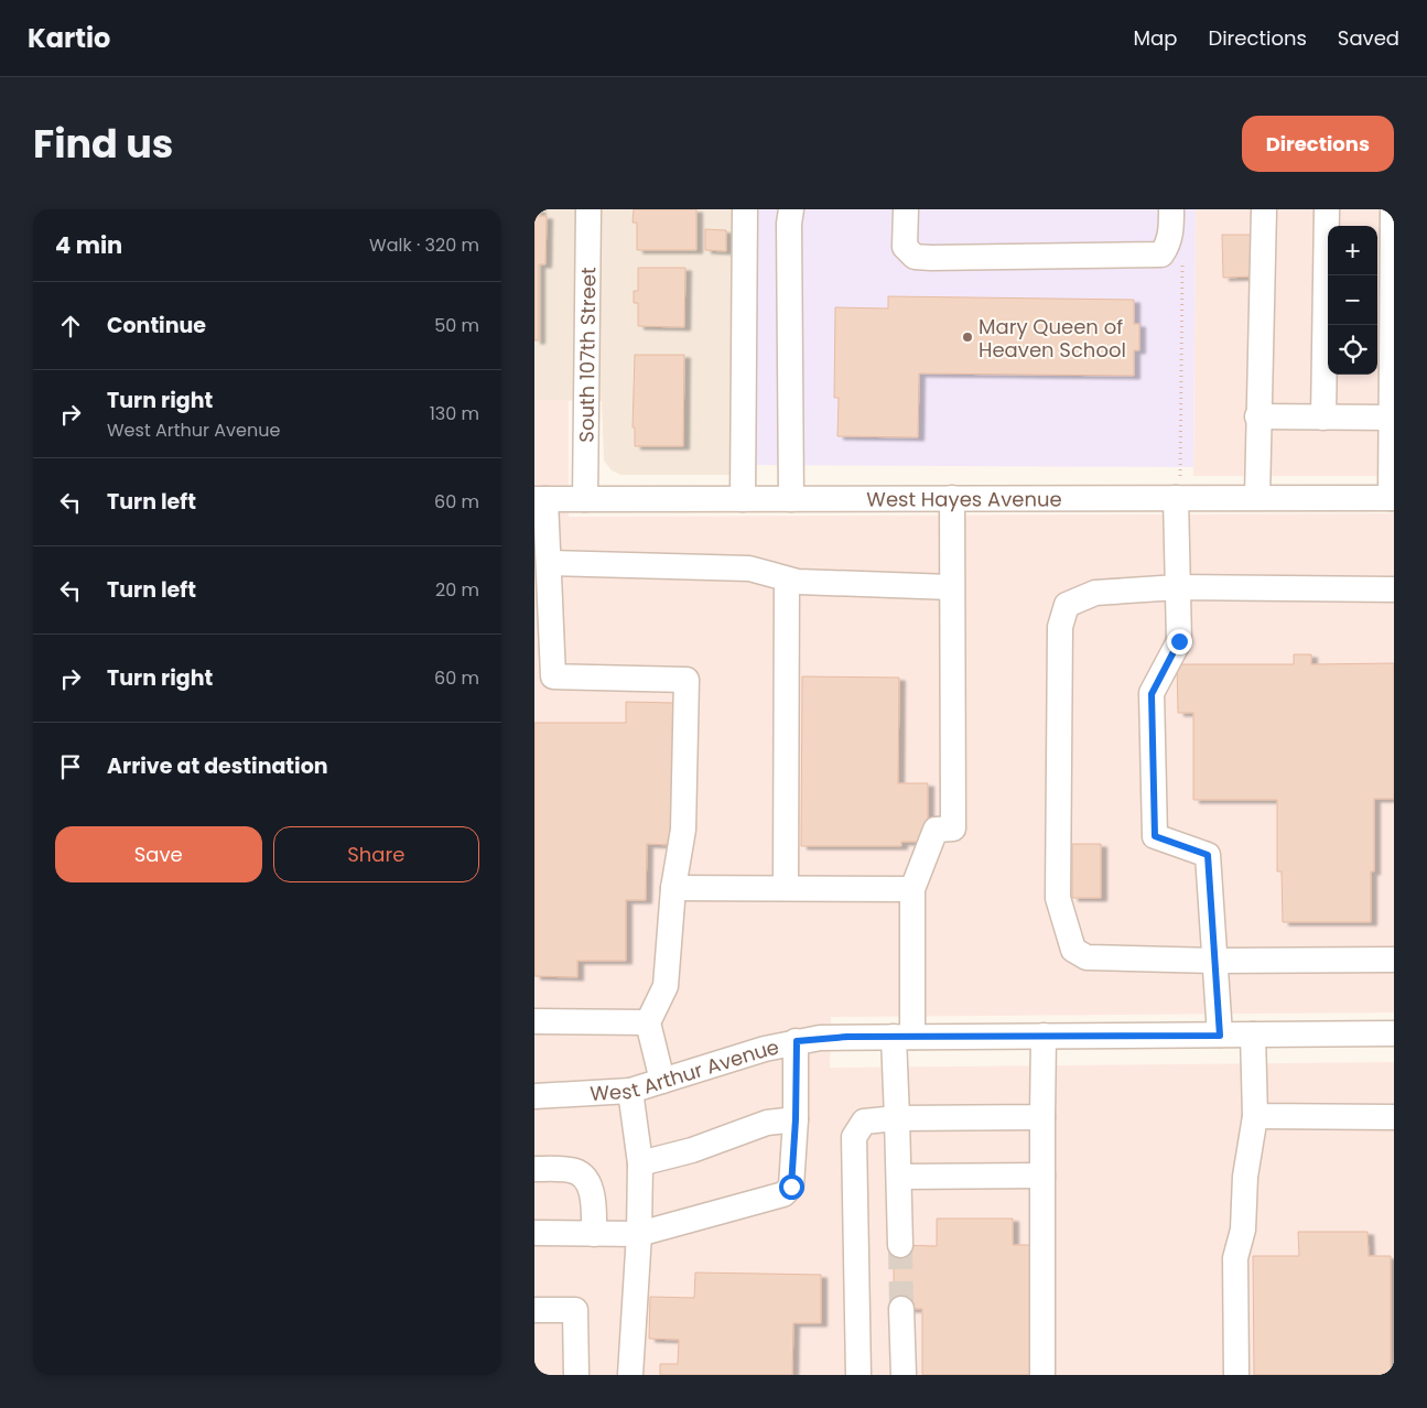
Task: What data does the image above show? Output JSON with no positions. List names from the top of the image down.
{
  "streets": {
    "street": ["South 107th Street", "West Hayes Avenue", "West Arthur Avenue"]
  },
  "crossings": [
    ["South 107th Street", "West Hayes Avenue"]
  ],
  "places": ["Mary Queen of Heaven School"],
  "page": {
    "header": "Kartio",
    "nav": ["Map", "Directions", "Saved"],
    "title": "Find us",
    "buttons": [
      "Directions",
      ["Save", "Share"]
    ],
    "heading": ["4 min", "Walk · 320 m"],
    "map_buttons": ["+", "−"],
    "list": [
      ["Continue", "50 m"],
      ["Turn right", "West Arthur Avenue", "130 m"],
      ["Turn left", "60 m"],
      ["Turn left", "20 m"],
      ["Turn right", "60 m"],
      "Arrive at destination"
    ]
  }
}
